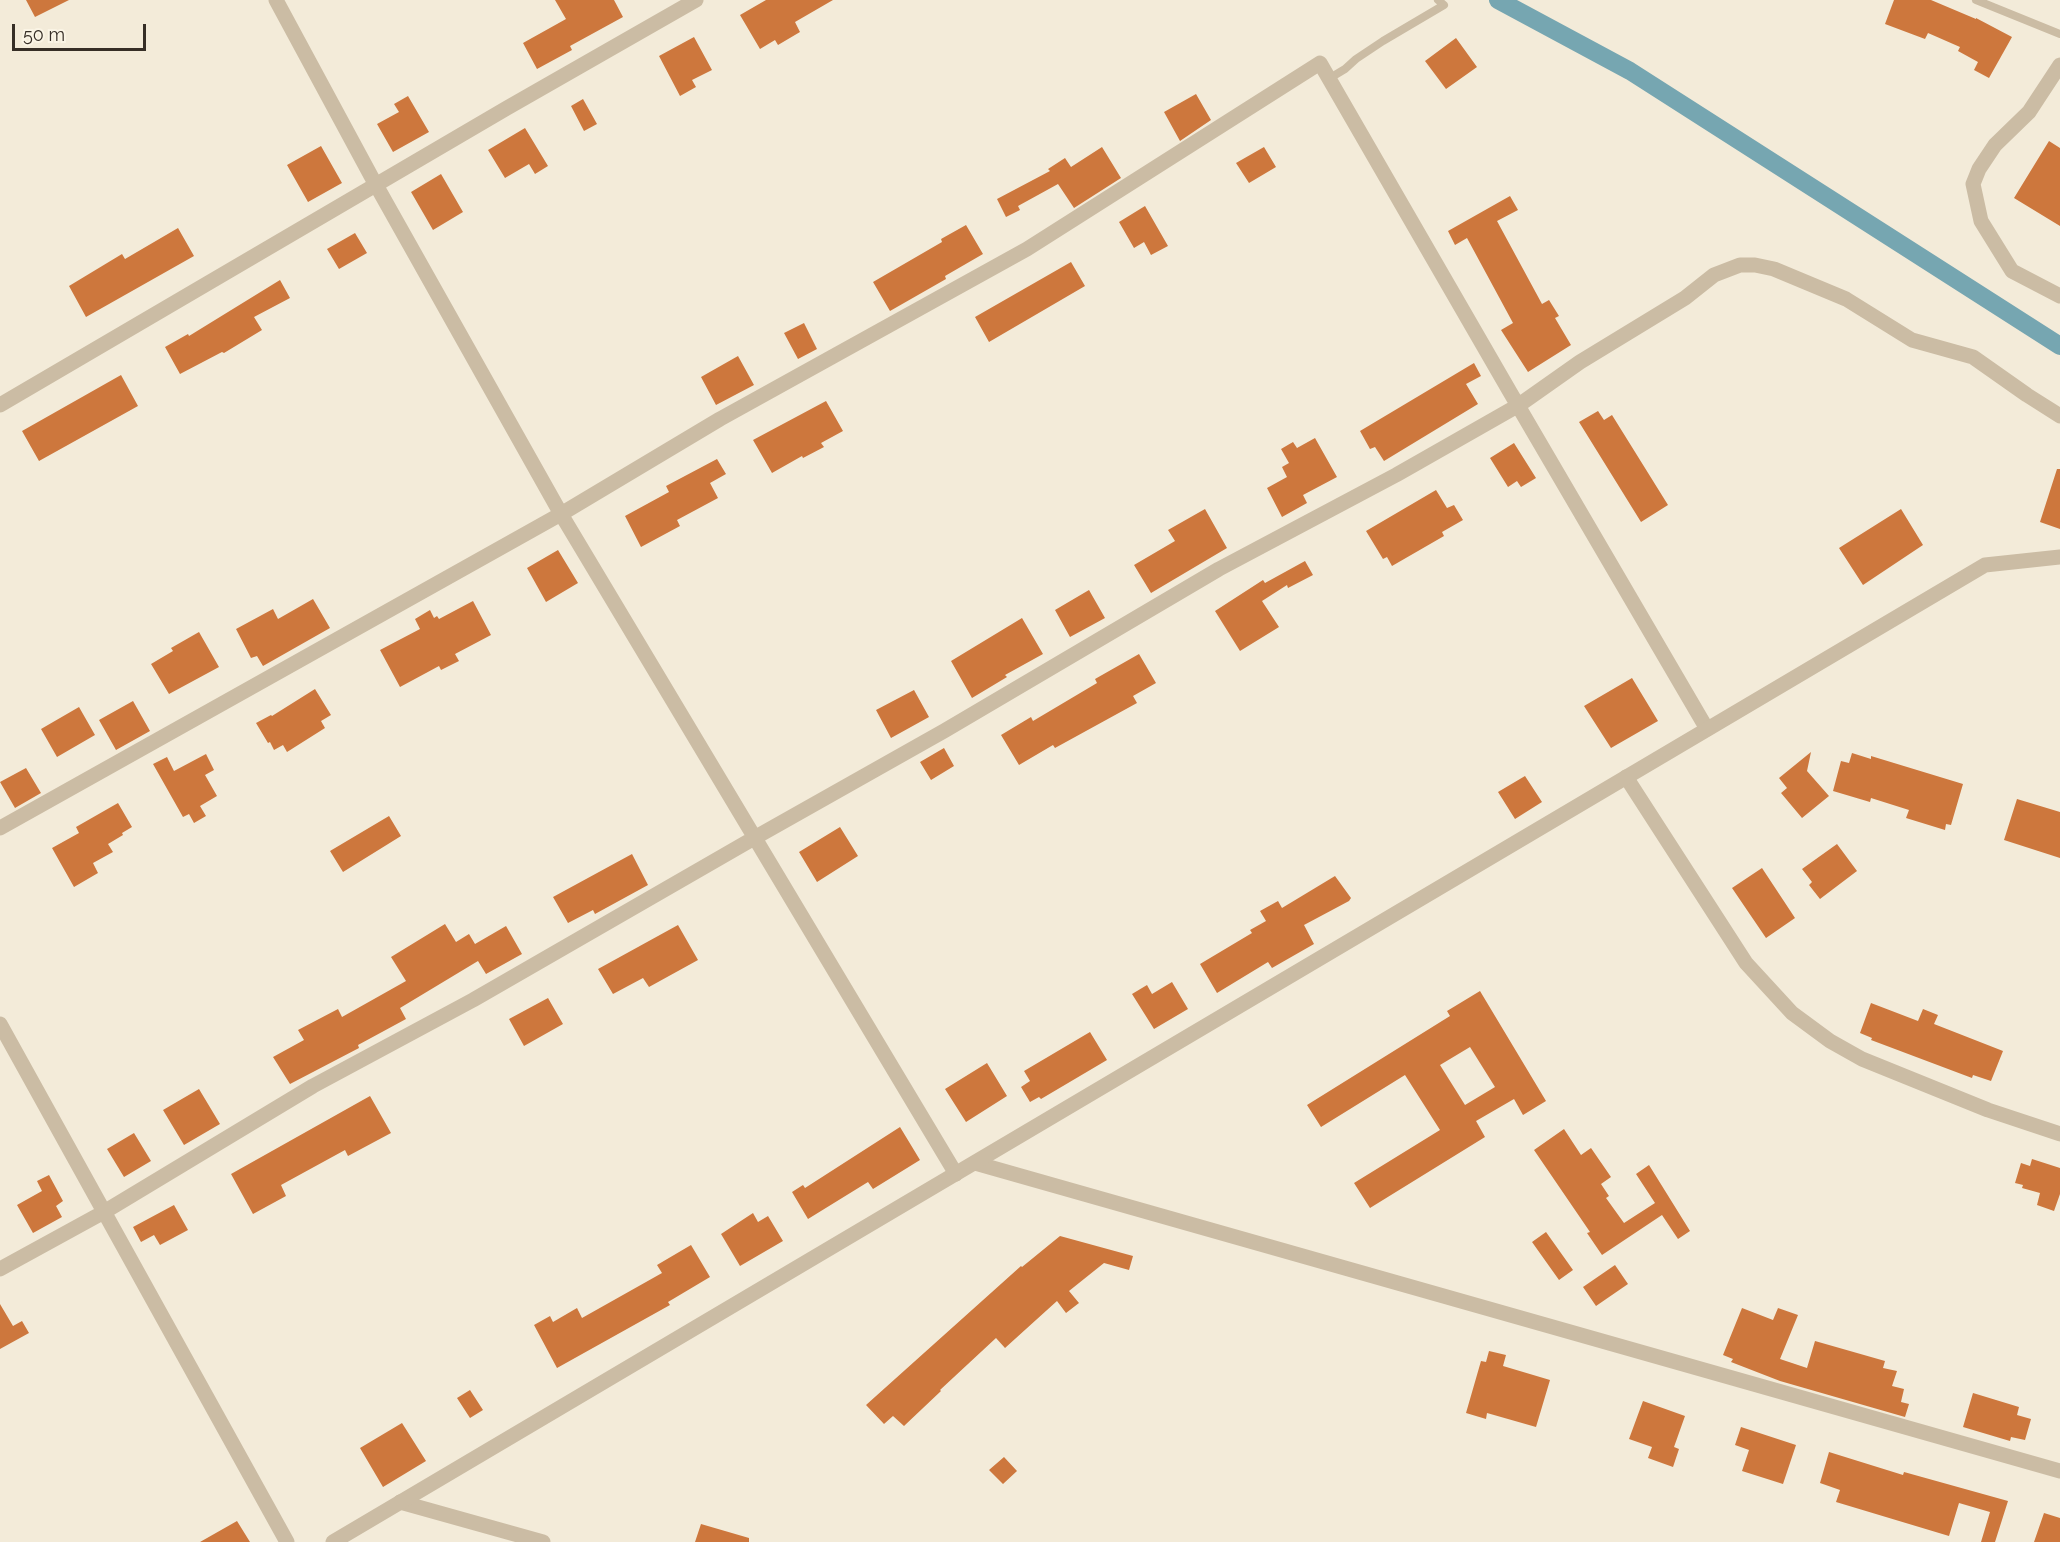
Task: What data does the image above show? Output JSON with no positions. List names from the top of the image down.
{
  "scale_bar": "50 m"
}
